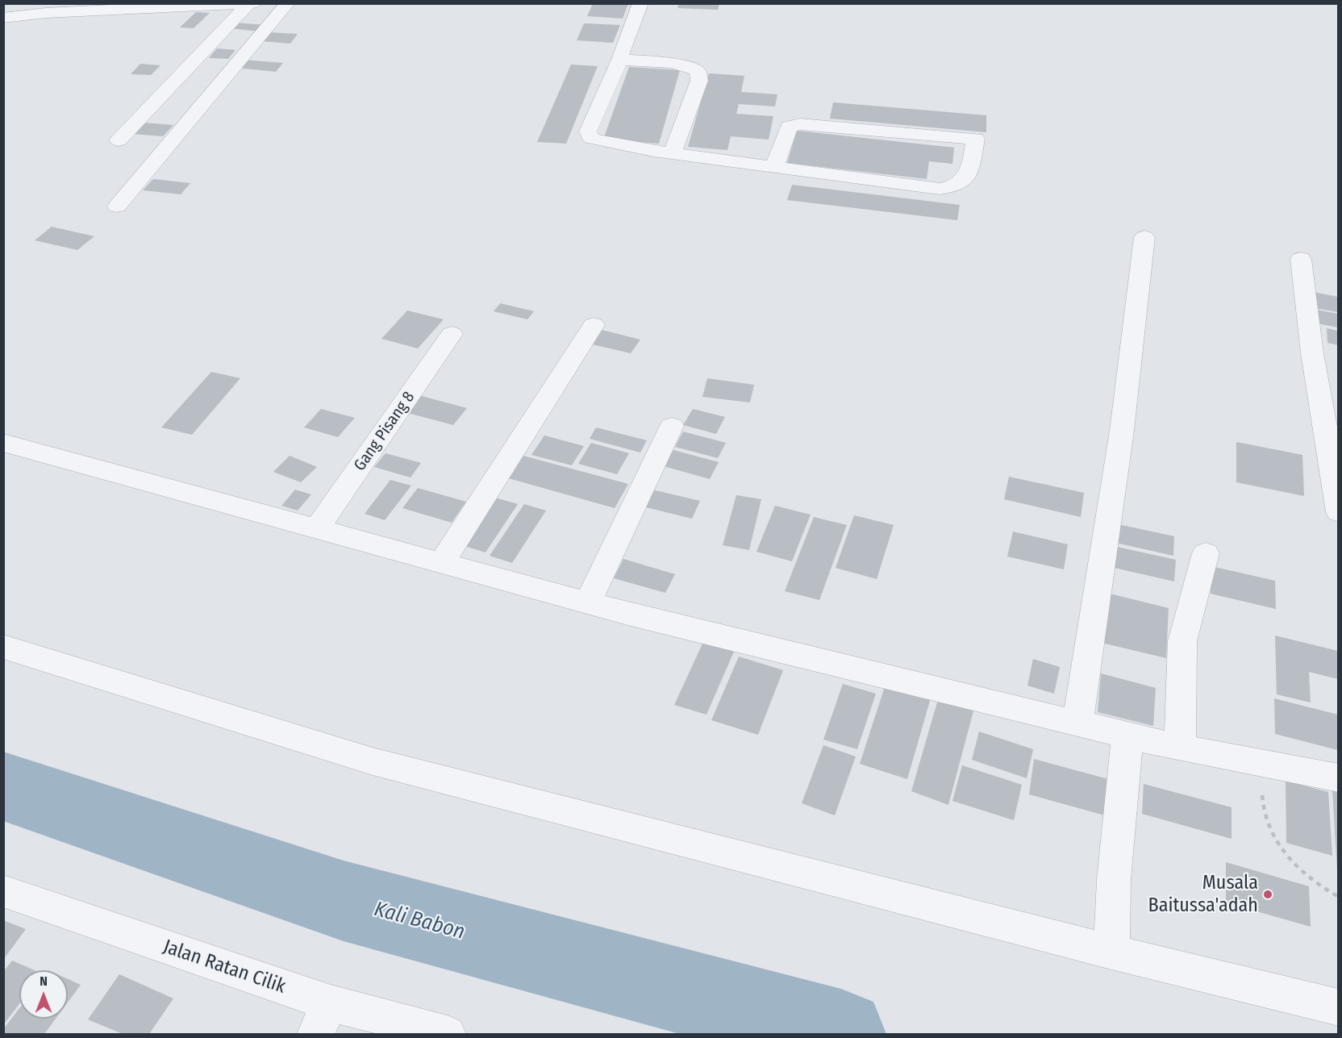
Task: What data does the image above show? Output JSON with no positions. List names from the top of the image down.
{
  "streets": {
    "street": ["Gang Pisang 8", "Jalan Ratan Cilik"]
  },
  "water": ["Kali Babon"],
  "places": ["Musala Baitussa'adah"],
  "north": "top"
}
